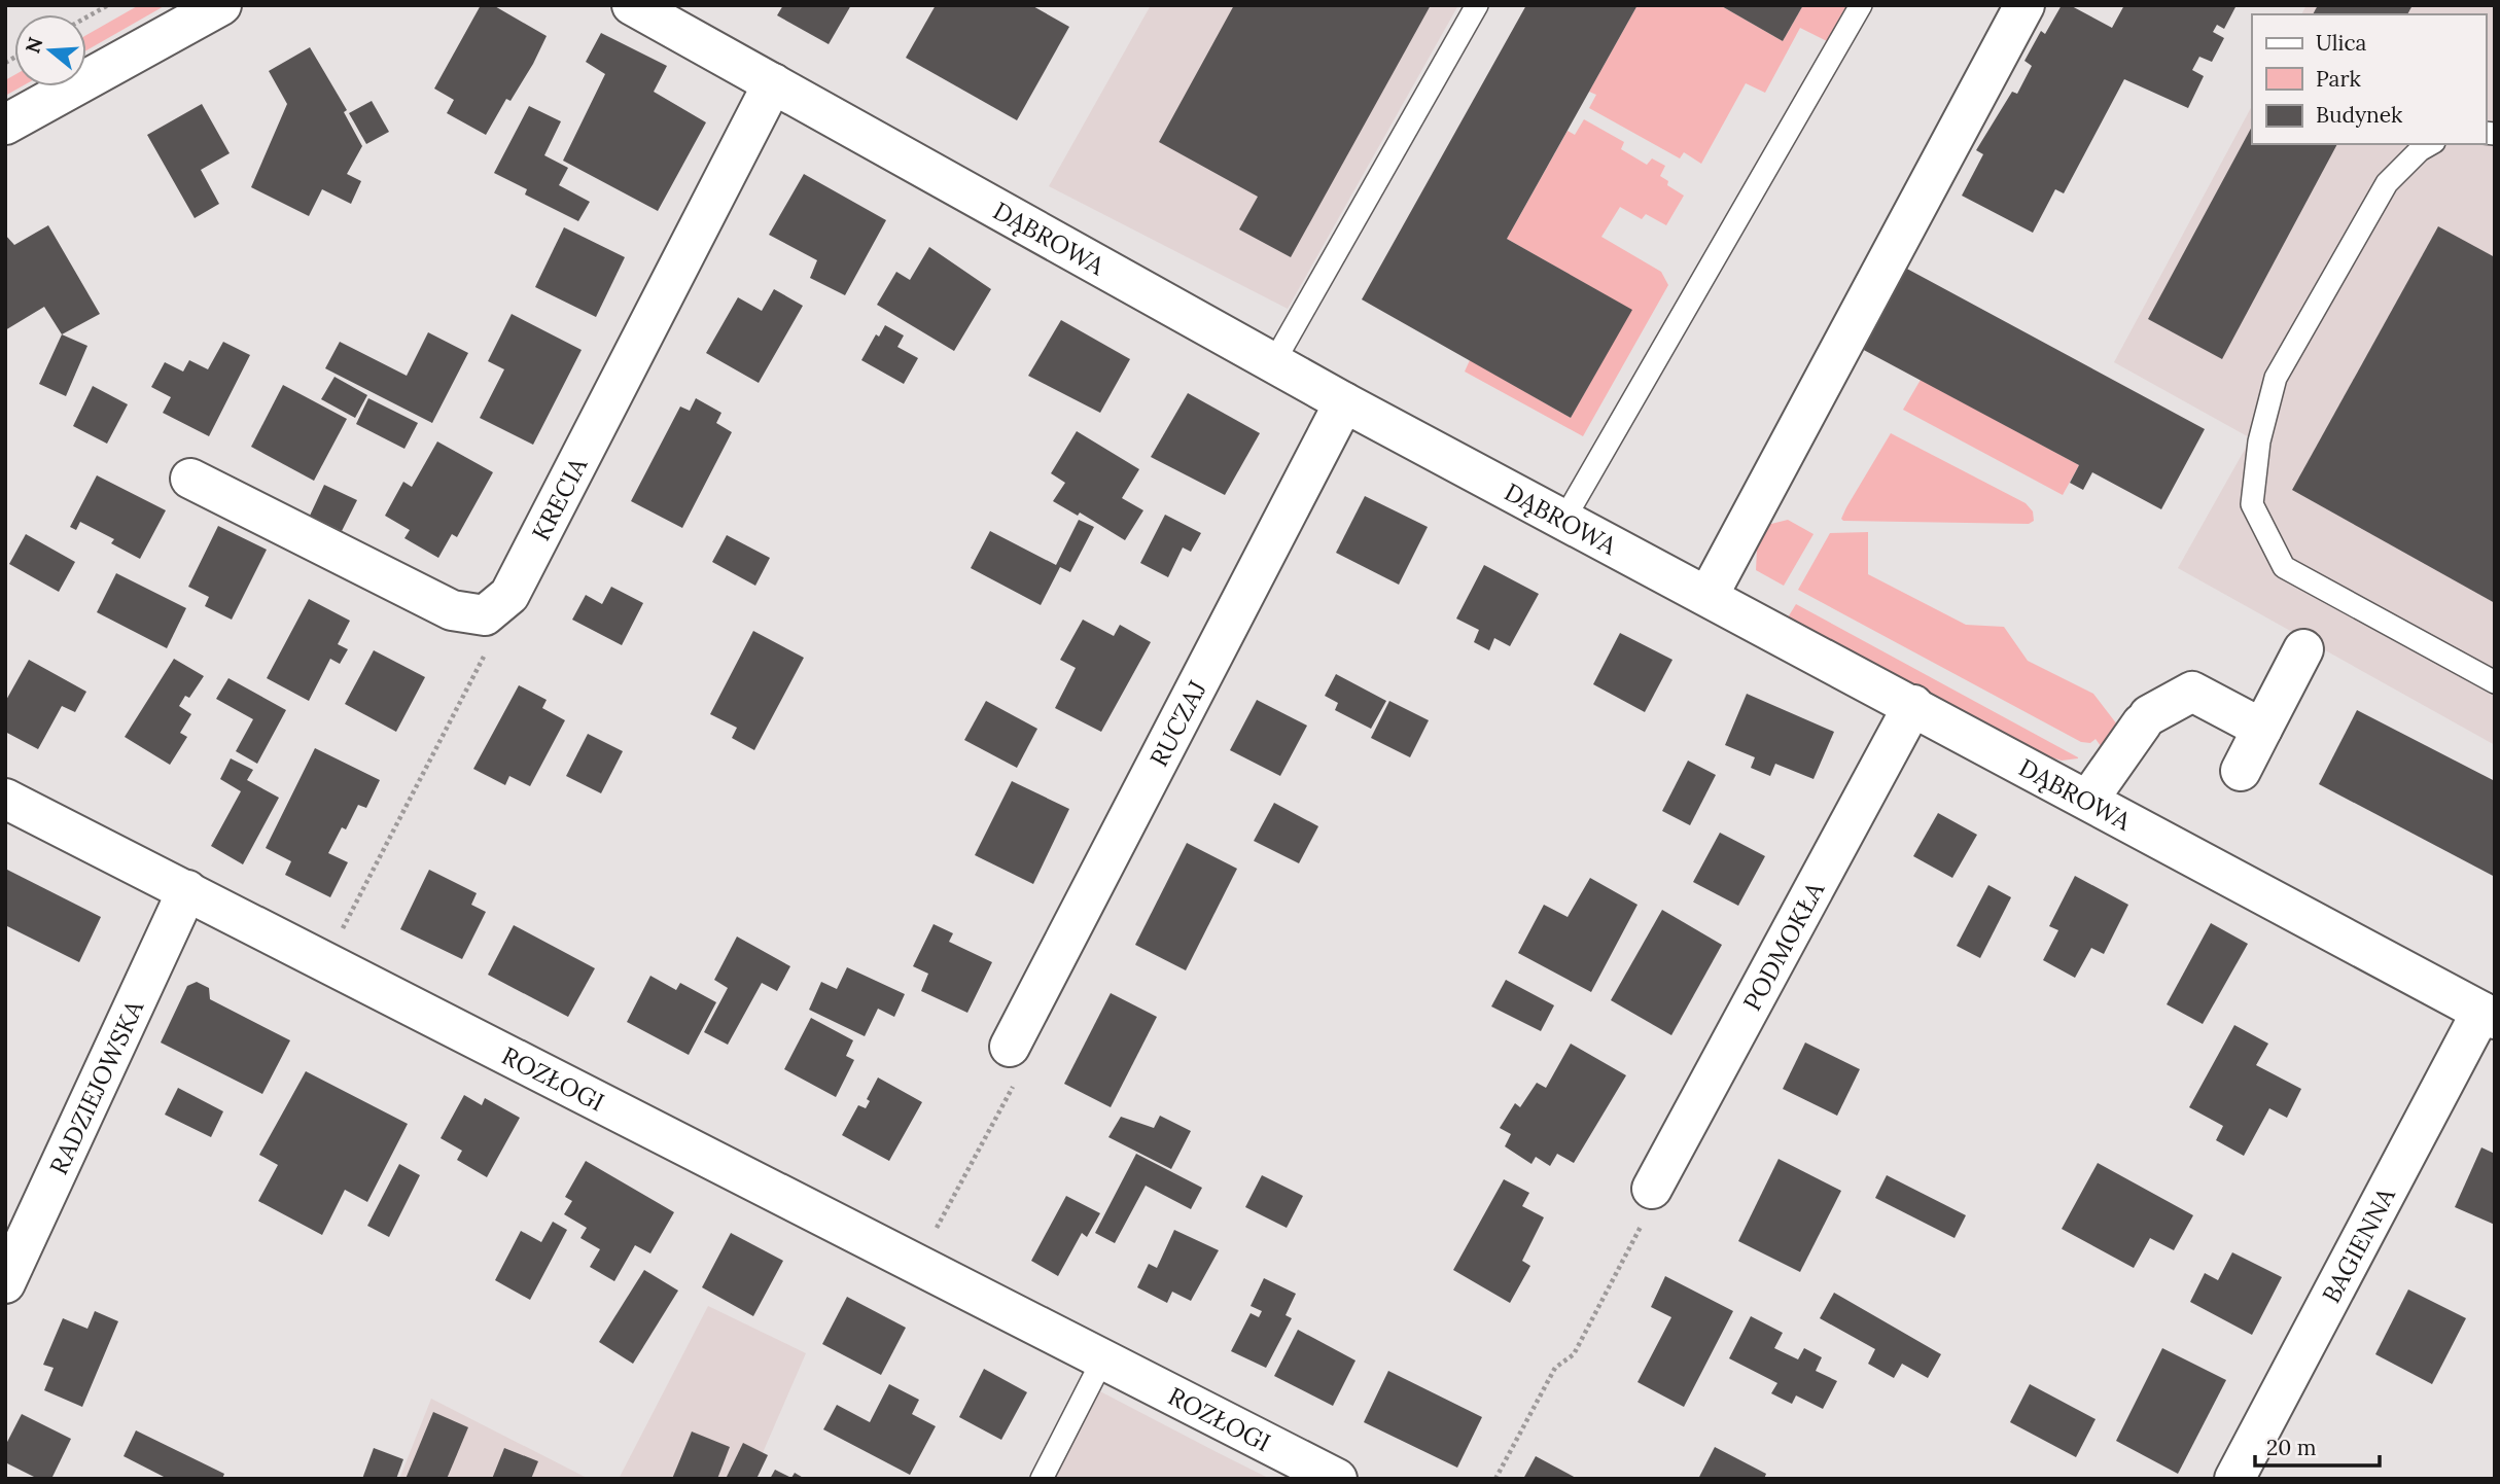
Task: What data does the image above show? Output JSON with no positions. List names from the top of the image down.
{
  "streets": {
    "street": [
      "DĄBROWA",
      "KRECIA",
      "RUCZAJ",
      "PODMOKŁA",
      "ROZŁOGI",
      "RADZIEJOWSKA",
      "BAGIENNA"
    ]
  },
  "crossings": [
    ["DĄBROWA", "KRECIA"],
    ["DĄBROWA", "RUCZAJ"],
    ["DĄBROWA", "PODMOKŁA"],
    ["DĄBROWA", "BAGIENNA"],
    ["ROZŁOGI", "RADZIEJOWSKA"]
  ],
  "legend": ["Ulica", "Park", "Budynek"],
  "scale_bar": "20 m",
  "north": "left"
}
